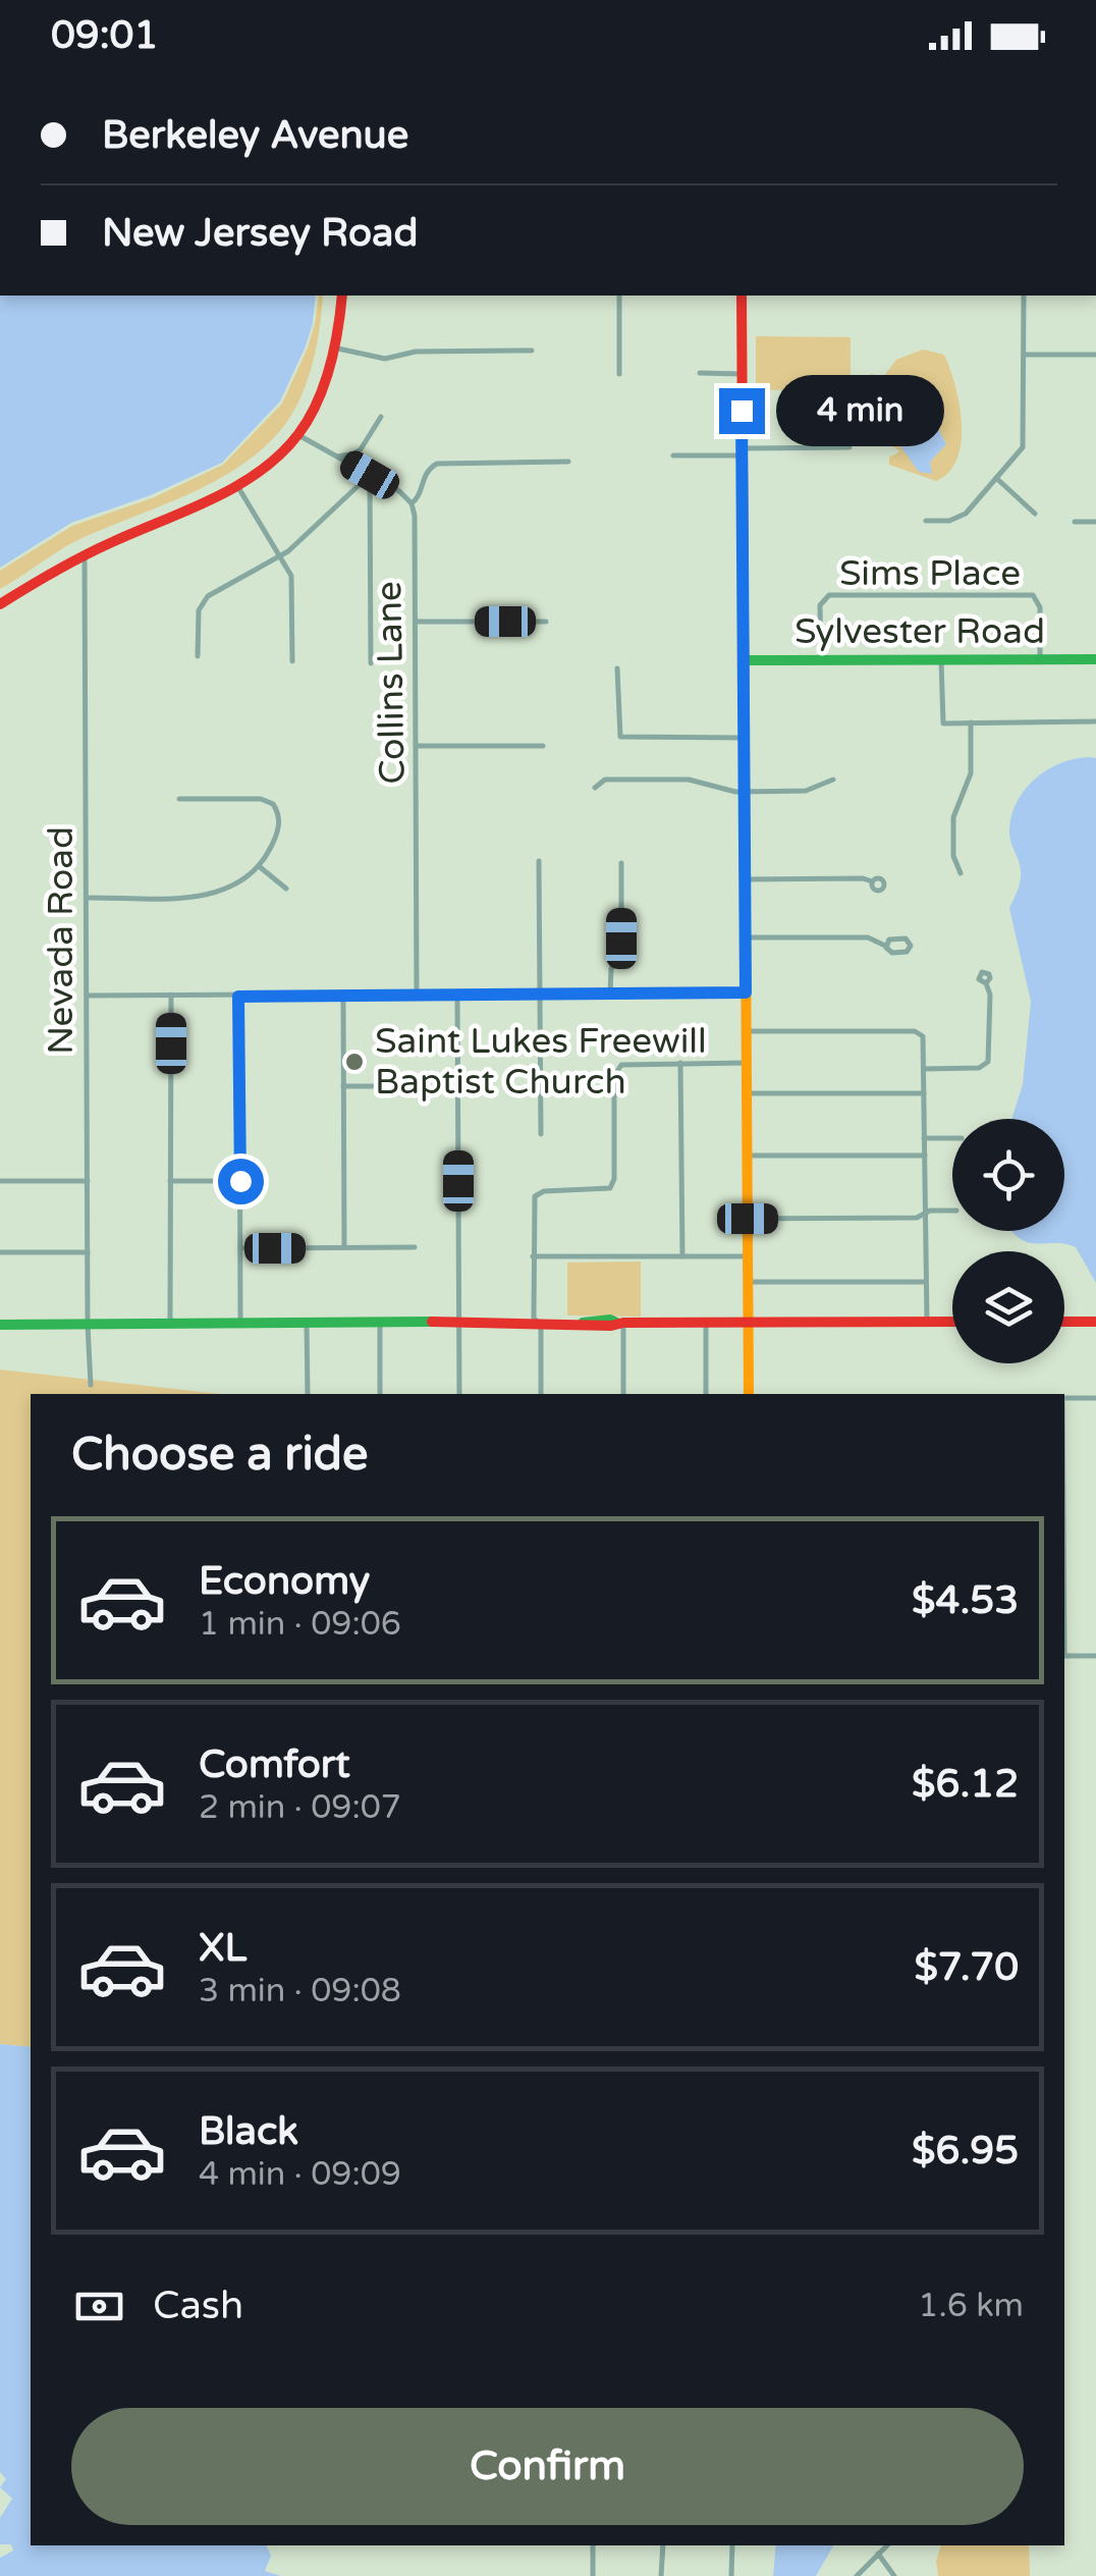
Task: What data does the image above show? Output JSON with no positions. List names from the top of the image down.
{
  "streets": {
    "street": [
      "Sims Place",
      "Sylvester Road",
      "Collins Lane",
      "Nevada Road"
    ]
  },
  "crossings": [
    ["Sims Place", "Sylvester Road"]
  ],
  "places": ["Saint Lukes Freewill Baptist Church"],
  "page": {
    "status": "09:01",
    "banner": ["Berkeley Avenue", "New Jersey Road"],
    "bubble": "4 min",
    "heading": "Choose a ride",
    "list": [
      {
        "name": "Economy",
        "note": "1 min · 09:06",
        "value": "$4.53"
      },
      {
        "name": "Comfort",
        "note": "2 min · 09:07",
        "value": "$6.12"
      },
      {
        "name": "XL",
        "note": "3 min · 09:08",
        "value": "$7.70"
      },
      {
        "name": "Black",
        "note": "4 min · 09:09",
        "value": "$6.95"
      }
    ],
    "pay": ["Cash", "1.6 km"],
    "buttons": "Confirm"
  }
}
